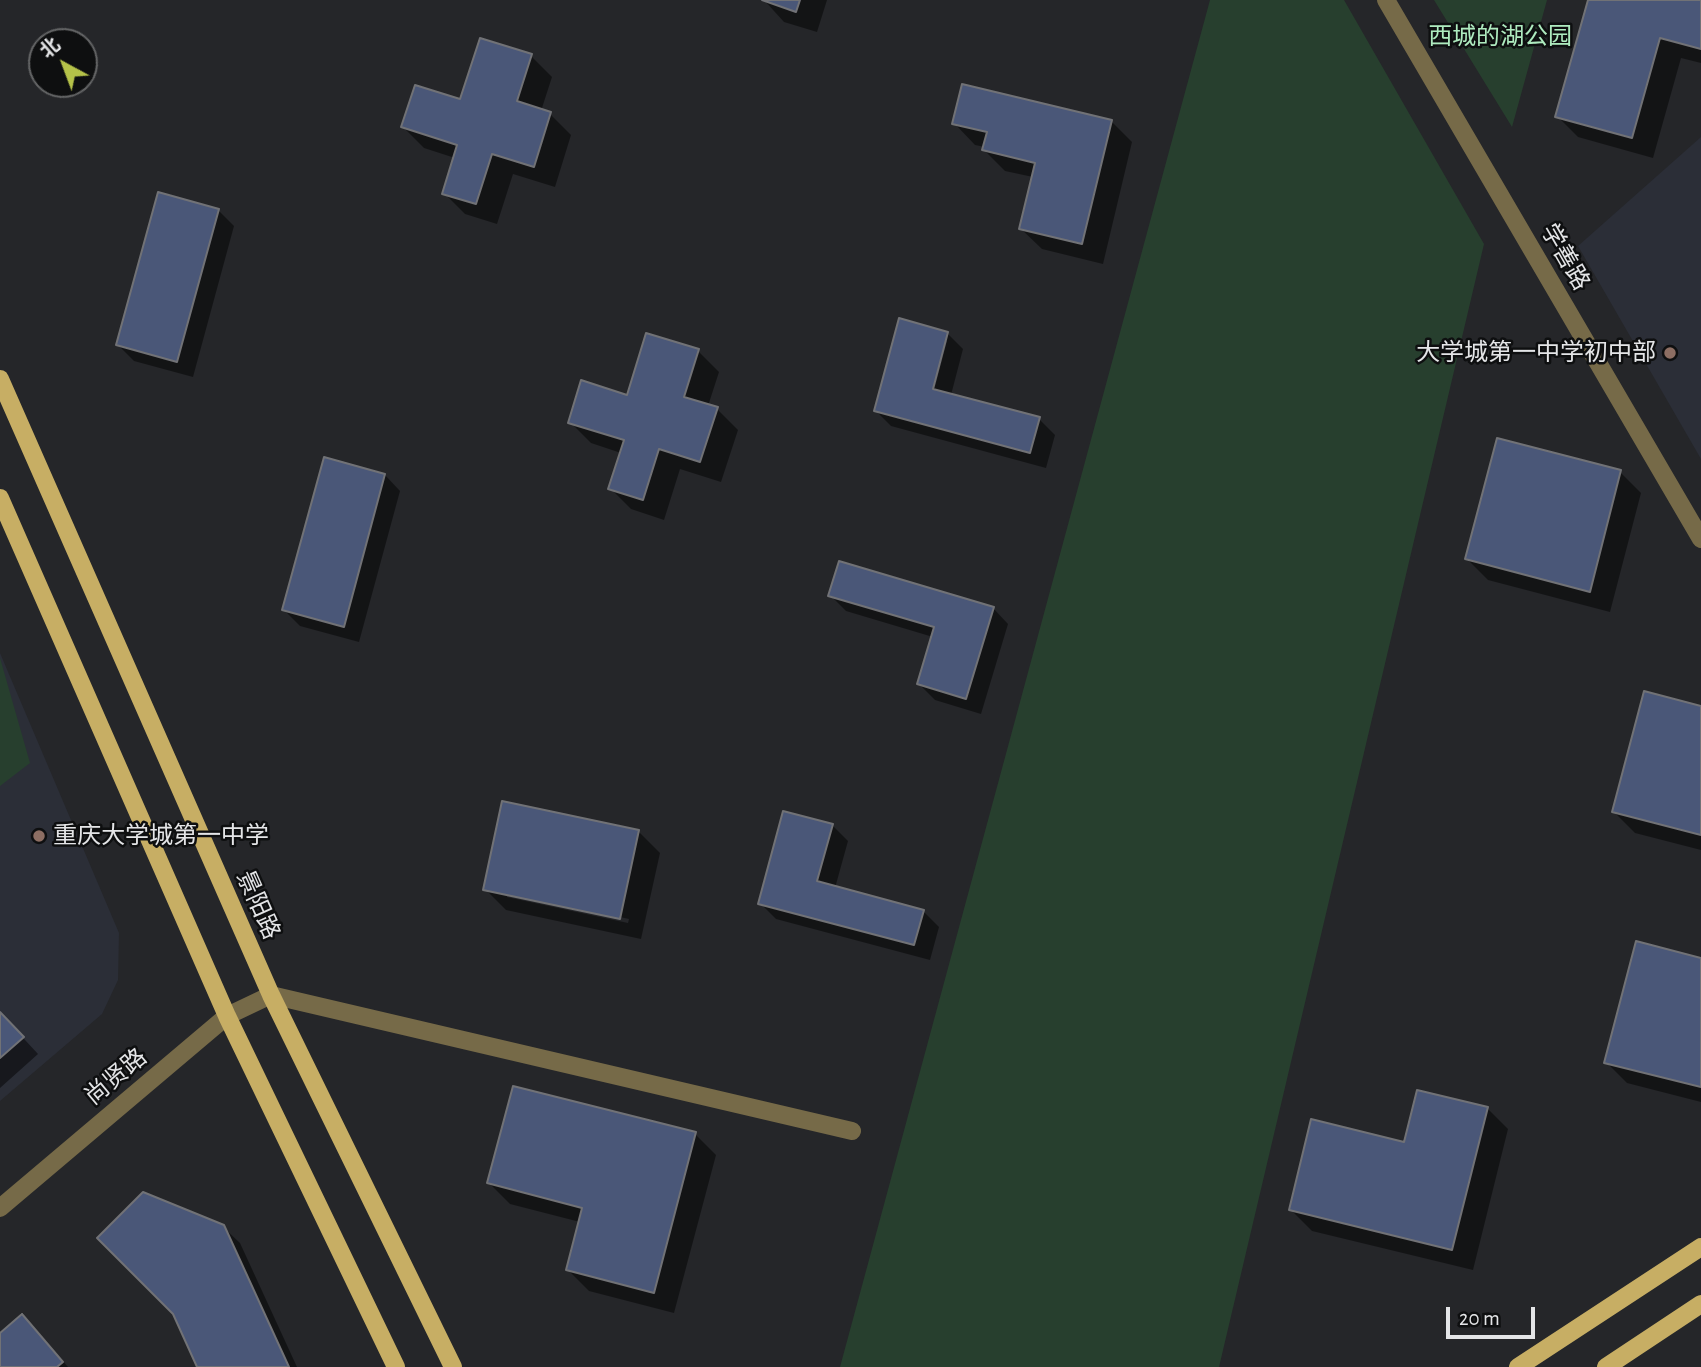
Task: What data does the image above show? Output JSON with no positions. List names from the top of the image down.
{
  "streets": {
    "main road": ["景阳路"],
    "street": ["学善路", "尚贤路"]
  },
  "crossings": [
    ["景阳路", "尚贤路"]
  ],
  "parks": ["西城的湖公园"],
  "places": ["大学城第一中学初中部", "重庆大学城第一中学"],
  "scale_bar": "20 m",
  "north": "top left"
}
